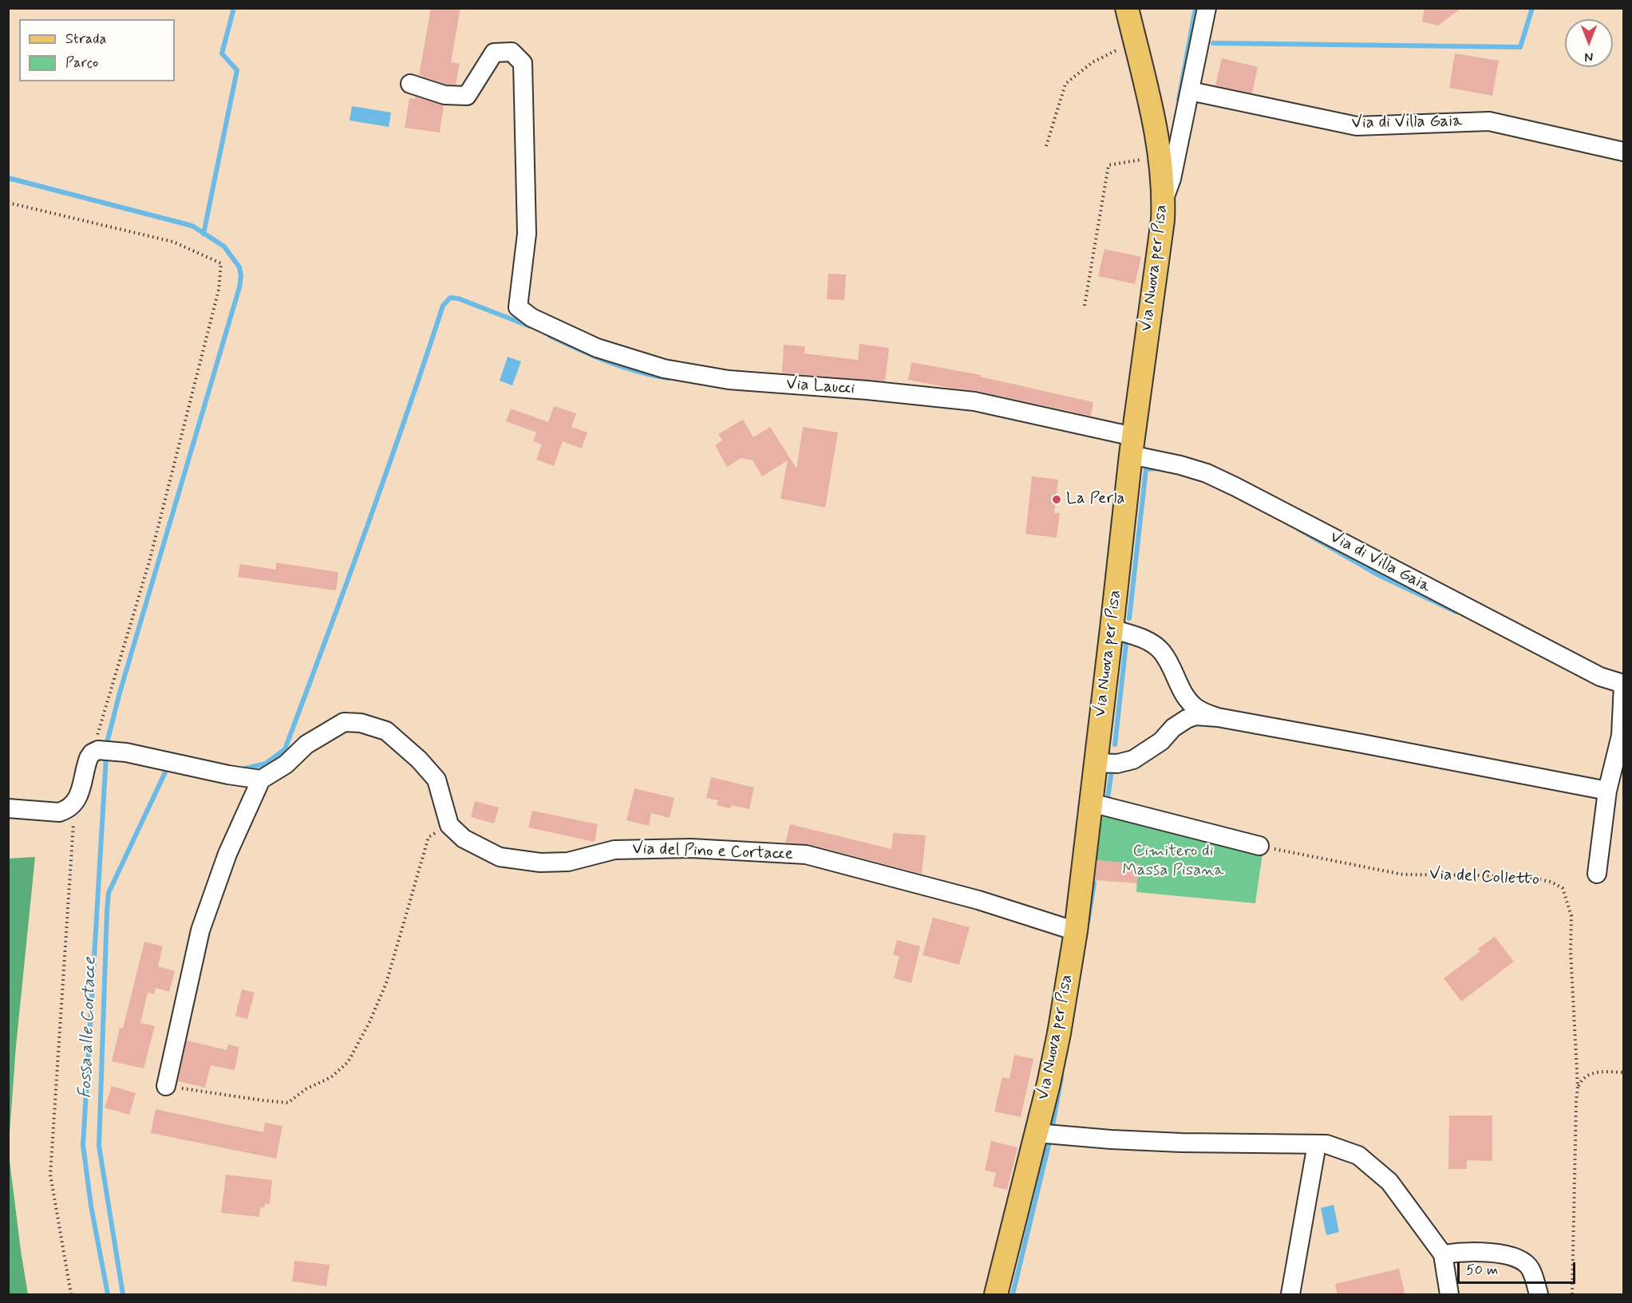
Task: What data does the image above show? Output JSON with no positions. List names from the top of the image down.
{
  "streets": {
    "main road": ["Via Nuova per Pisa"],
    "street": ["Via di Villa Gaia", "Via Laucci", "Via del Pino e Cortacce"],
    "path": ["Via del Colletto"]
  },
  "crossings": [
    ["Via di Villa Gaia", "Via Nuova per Pisa"],
    ["Via di Villa Gaia", "Via Laucci"],
    ["Via Nuova per Pisa", "Via Laucci"],
    ["Via Nuova per Pisa", "Via del Pino e Cortacce"]
  ],
  "water": ["Fossa alle Cortacce"],
  "parks": ["Cimitero di Massa Pisana"],
  "places": ["La Perla"],
  "legend": ["Strada", "Parco"],
  "scale_bar": "50 m",
  "north": "bottom"
}
